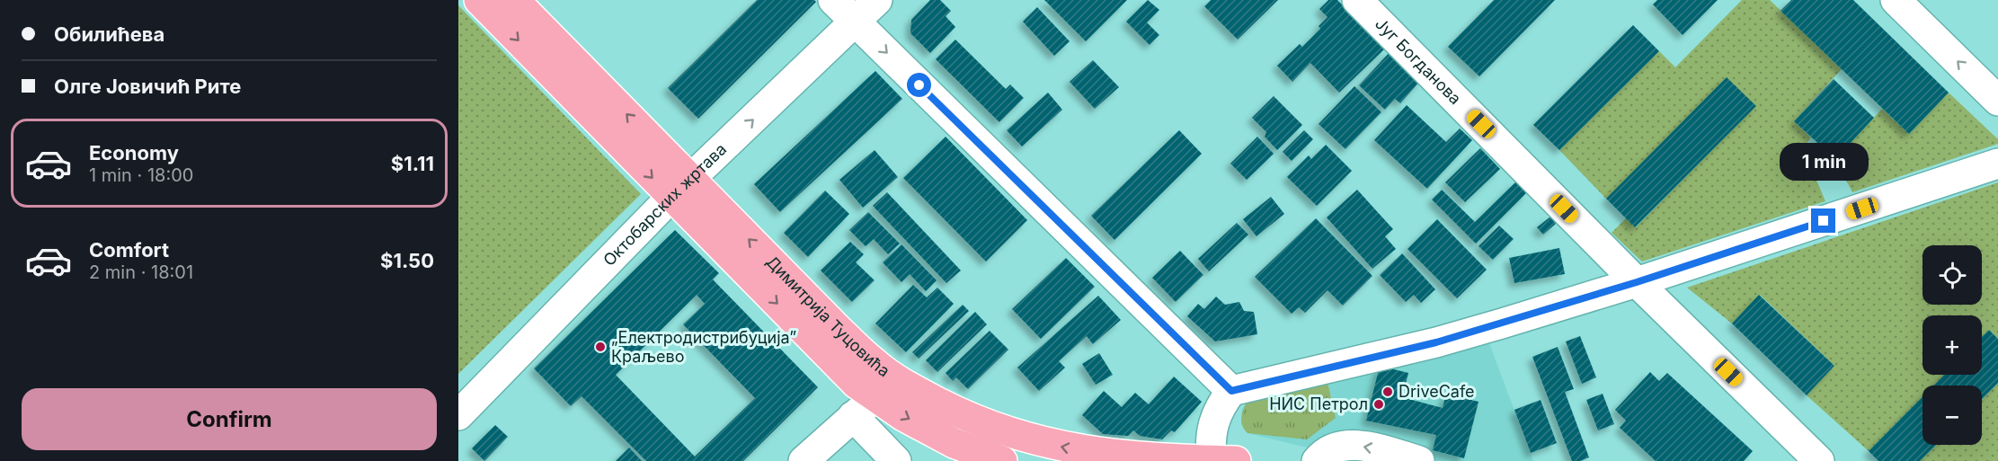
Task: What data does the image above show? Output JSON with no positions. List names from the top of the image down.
{
  "streets": {
    "main road": ["Димитрија Туцовића"],
    "street": ["Југ Богданова", "Октобарских жртава"]
  },
  "crossings": [
    ["Октобарских жртава", "Димитрија Туцовића"]
  ],
  "one_way": ["Октобарских жртава"],
  "places": ["„Електродистрибуција” Краљево", "DriveCafe", "НИС Петрол"],
  "page": {
    "banner": ["Обилићева", "Олге Јовичић Рите"],
    "list": [
      {
        "name": "Economy",
        "note": "1 min · 18:00",
        "value": "$1.11"
      },
      {
        "name": "Comfort",
        "note": "2 min · 18:01",
        "value": "$1.50"
      }
    ],
    "bubble": "1 min",
    "map_buttons": ["+", "−"],
    "buttons": "Confirm"
  }
}
